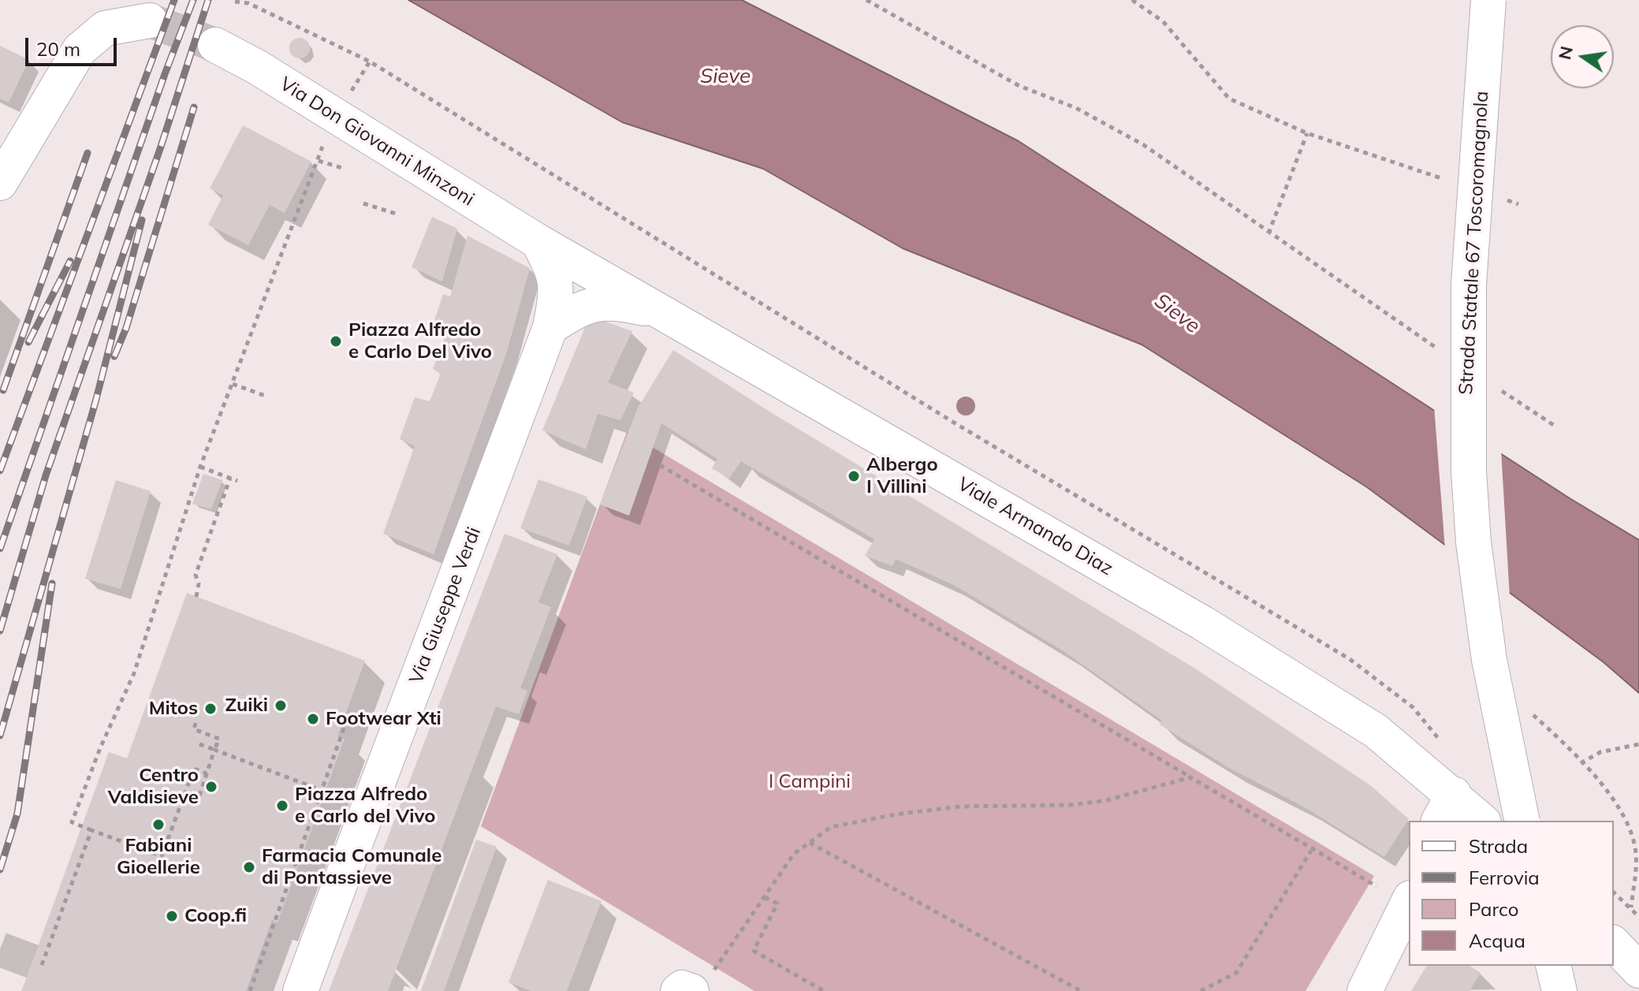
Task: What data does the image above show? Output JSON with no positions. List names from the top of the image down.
{
  "streets": {
    "street": [
      "Via Don Giovanni Minzoni",
      "Strada Statale 67 Toscoromagnola",
      "Viale Armando Diaz",
      "Via Giuseppe Verdi"
    ]
  },
  "crossings": [
    ["Via Don Giovanni Minzoni", "Viale Armando Diaz"],
    ["Via Don Giovanni Minzoni", "Via Giuseppe Verdi"],
    ["Viale Armando Diaz", "Via Giuseppe Verdi"]
  ],
  "water": ["Sieve"],
  "parks": ["I Campini"],
  "places": [
    "Piazza Alfredo e Carlo Del Vivo",
    "Albergo I Villini",
    "Zuiki",
    "Mitos",
    "Footwear Xti",
    "Centro Valdisieve",
    "Piazza Alfredo e Carlo del Vivo",
    "Fabiani Gioellerie",
    "Farmacia Comunale di Pontassieve",
    "Coop.fi"
  ],
  "legend": [
    "Strada",
    "Ferrovia",
    "Parco",
    "Acqua"
  ],
  "scale_bar": "20 m",
  "north": "left"
}
